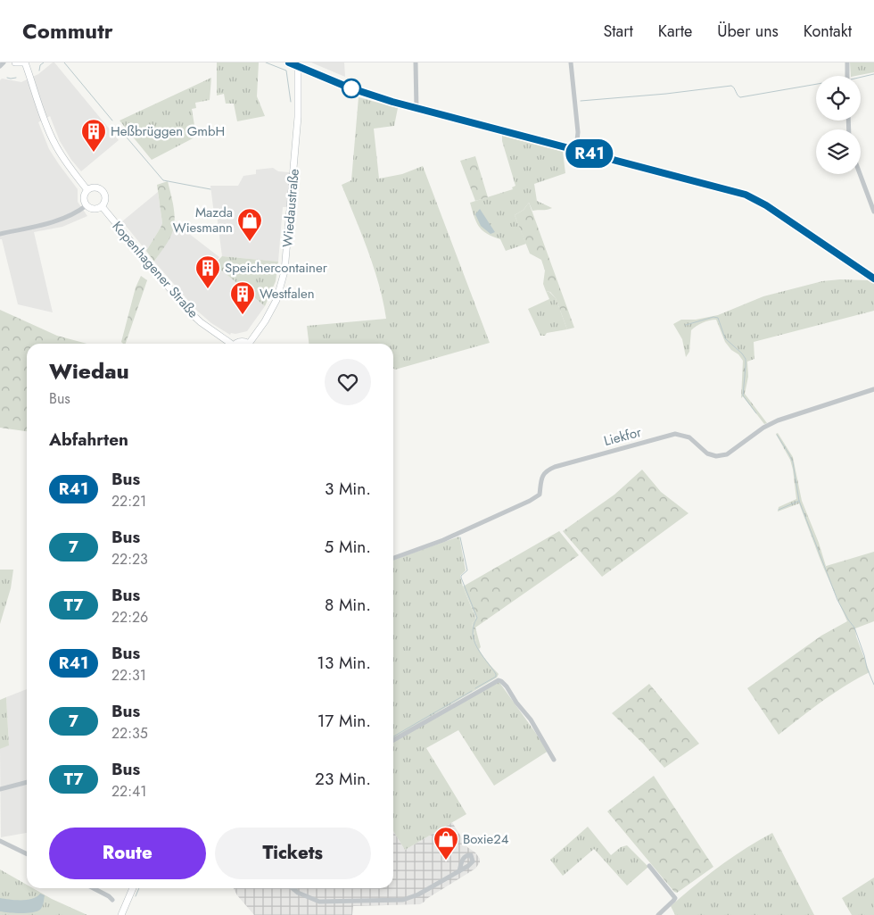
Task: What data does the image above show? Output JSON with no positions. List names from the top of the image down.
{
  "streets": {
    "main road": ["Wiedaustraße", "Kopenhagener Straße"],
    "street": ["Liekfor"]
  },
  "places": {
    "building": ["Heßbrüggen GmbH", "Speichercontainer", "Westfalen"],
    "shop": ["Mazda Wiesmann", "Boxie24"]
  },
  "lines": ["bus line R41"],
  "page": {
    "header": "Commutr",
    "nav": [
      "Start",
      "Karte",
      "Über uns",
      "Kontakt"
    ],
    "on_map": "R41",
    "heading": [
      ["Wiedau", "Bus"],
      "Abfahrten"
    ],
    "list": [
      {
        "mark": "R41",
        "name": "Bus",
        "note": "22:21",
        "value": "3 Min."
      },
      {
        "mark": "7",
        "name": "Bus",
        "note": "22:23",
        "value": "5 Min."
      },
      {
        "mark": "T7",
        "name": "Bus",
        "note": "22:26",
        "value": "8 Min."
      },
      {
        "mark": "R41",
        "name": "Bus",
        "note": "22:31",
        "value": "13 Min."
      },
      {
        "mark": "7",
        "name": "Bus",
        "note": "22:35",
        "value": "17 Min."
      },
      {
        "mark": "T7",
        "name": "Bus",
        "note": "22:41",
        "value": "23 Min."
      }
    ],
    "buttons": ["Route", "Tickets"]
  }
}
